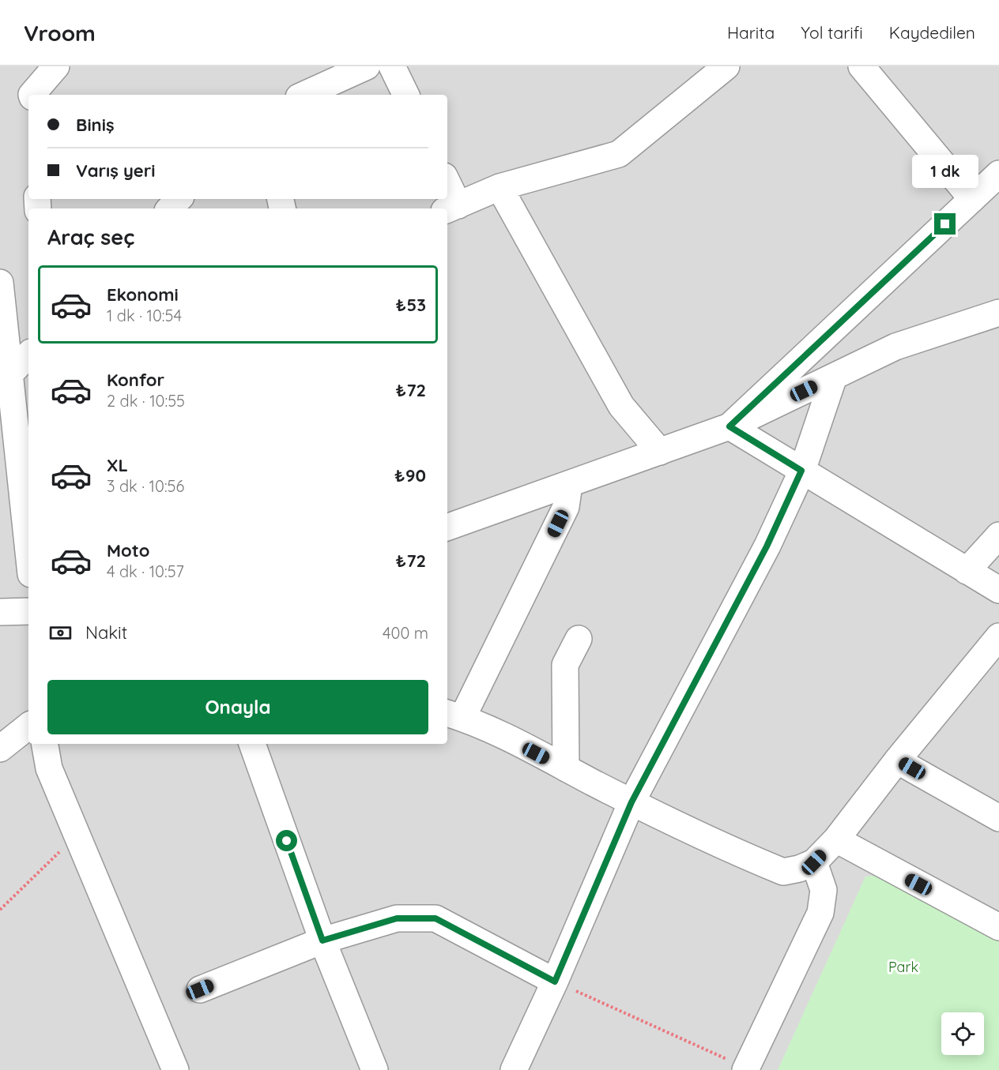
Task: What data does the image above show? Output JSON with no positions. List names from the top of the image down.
{
  "parks": ["Park"],
  "page": {
    "header": "Vroom",
    "nav": ["Harita", "Yol tarifi", "Kaydedilen"],
    "banner": ["Biniş", "Varış yeri"],
    "bubble": "1 dk",
    "heading": "Araç seç",
    "list": [
      {
        "name": "Ekonomi",
        "note": "1 dk · 10:54",
        "value": "₺53"
      },
      {
        "name": "Konfor",
        "note": "2 dk · 10:55",
        "value": "₺72"
      },
      {
        "name": "XL",
        "note": "3 dk · 10:56",
        "value": "₺90"
      },
      {
        "name": "Moto",
        "note": "4 dk · 10:57",
        "value": "₺72"
      }
    ],
    "pay": ["Nakit", "400 m"],
    "buttons": "Onayla"
  }
}
